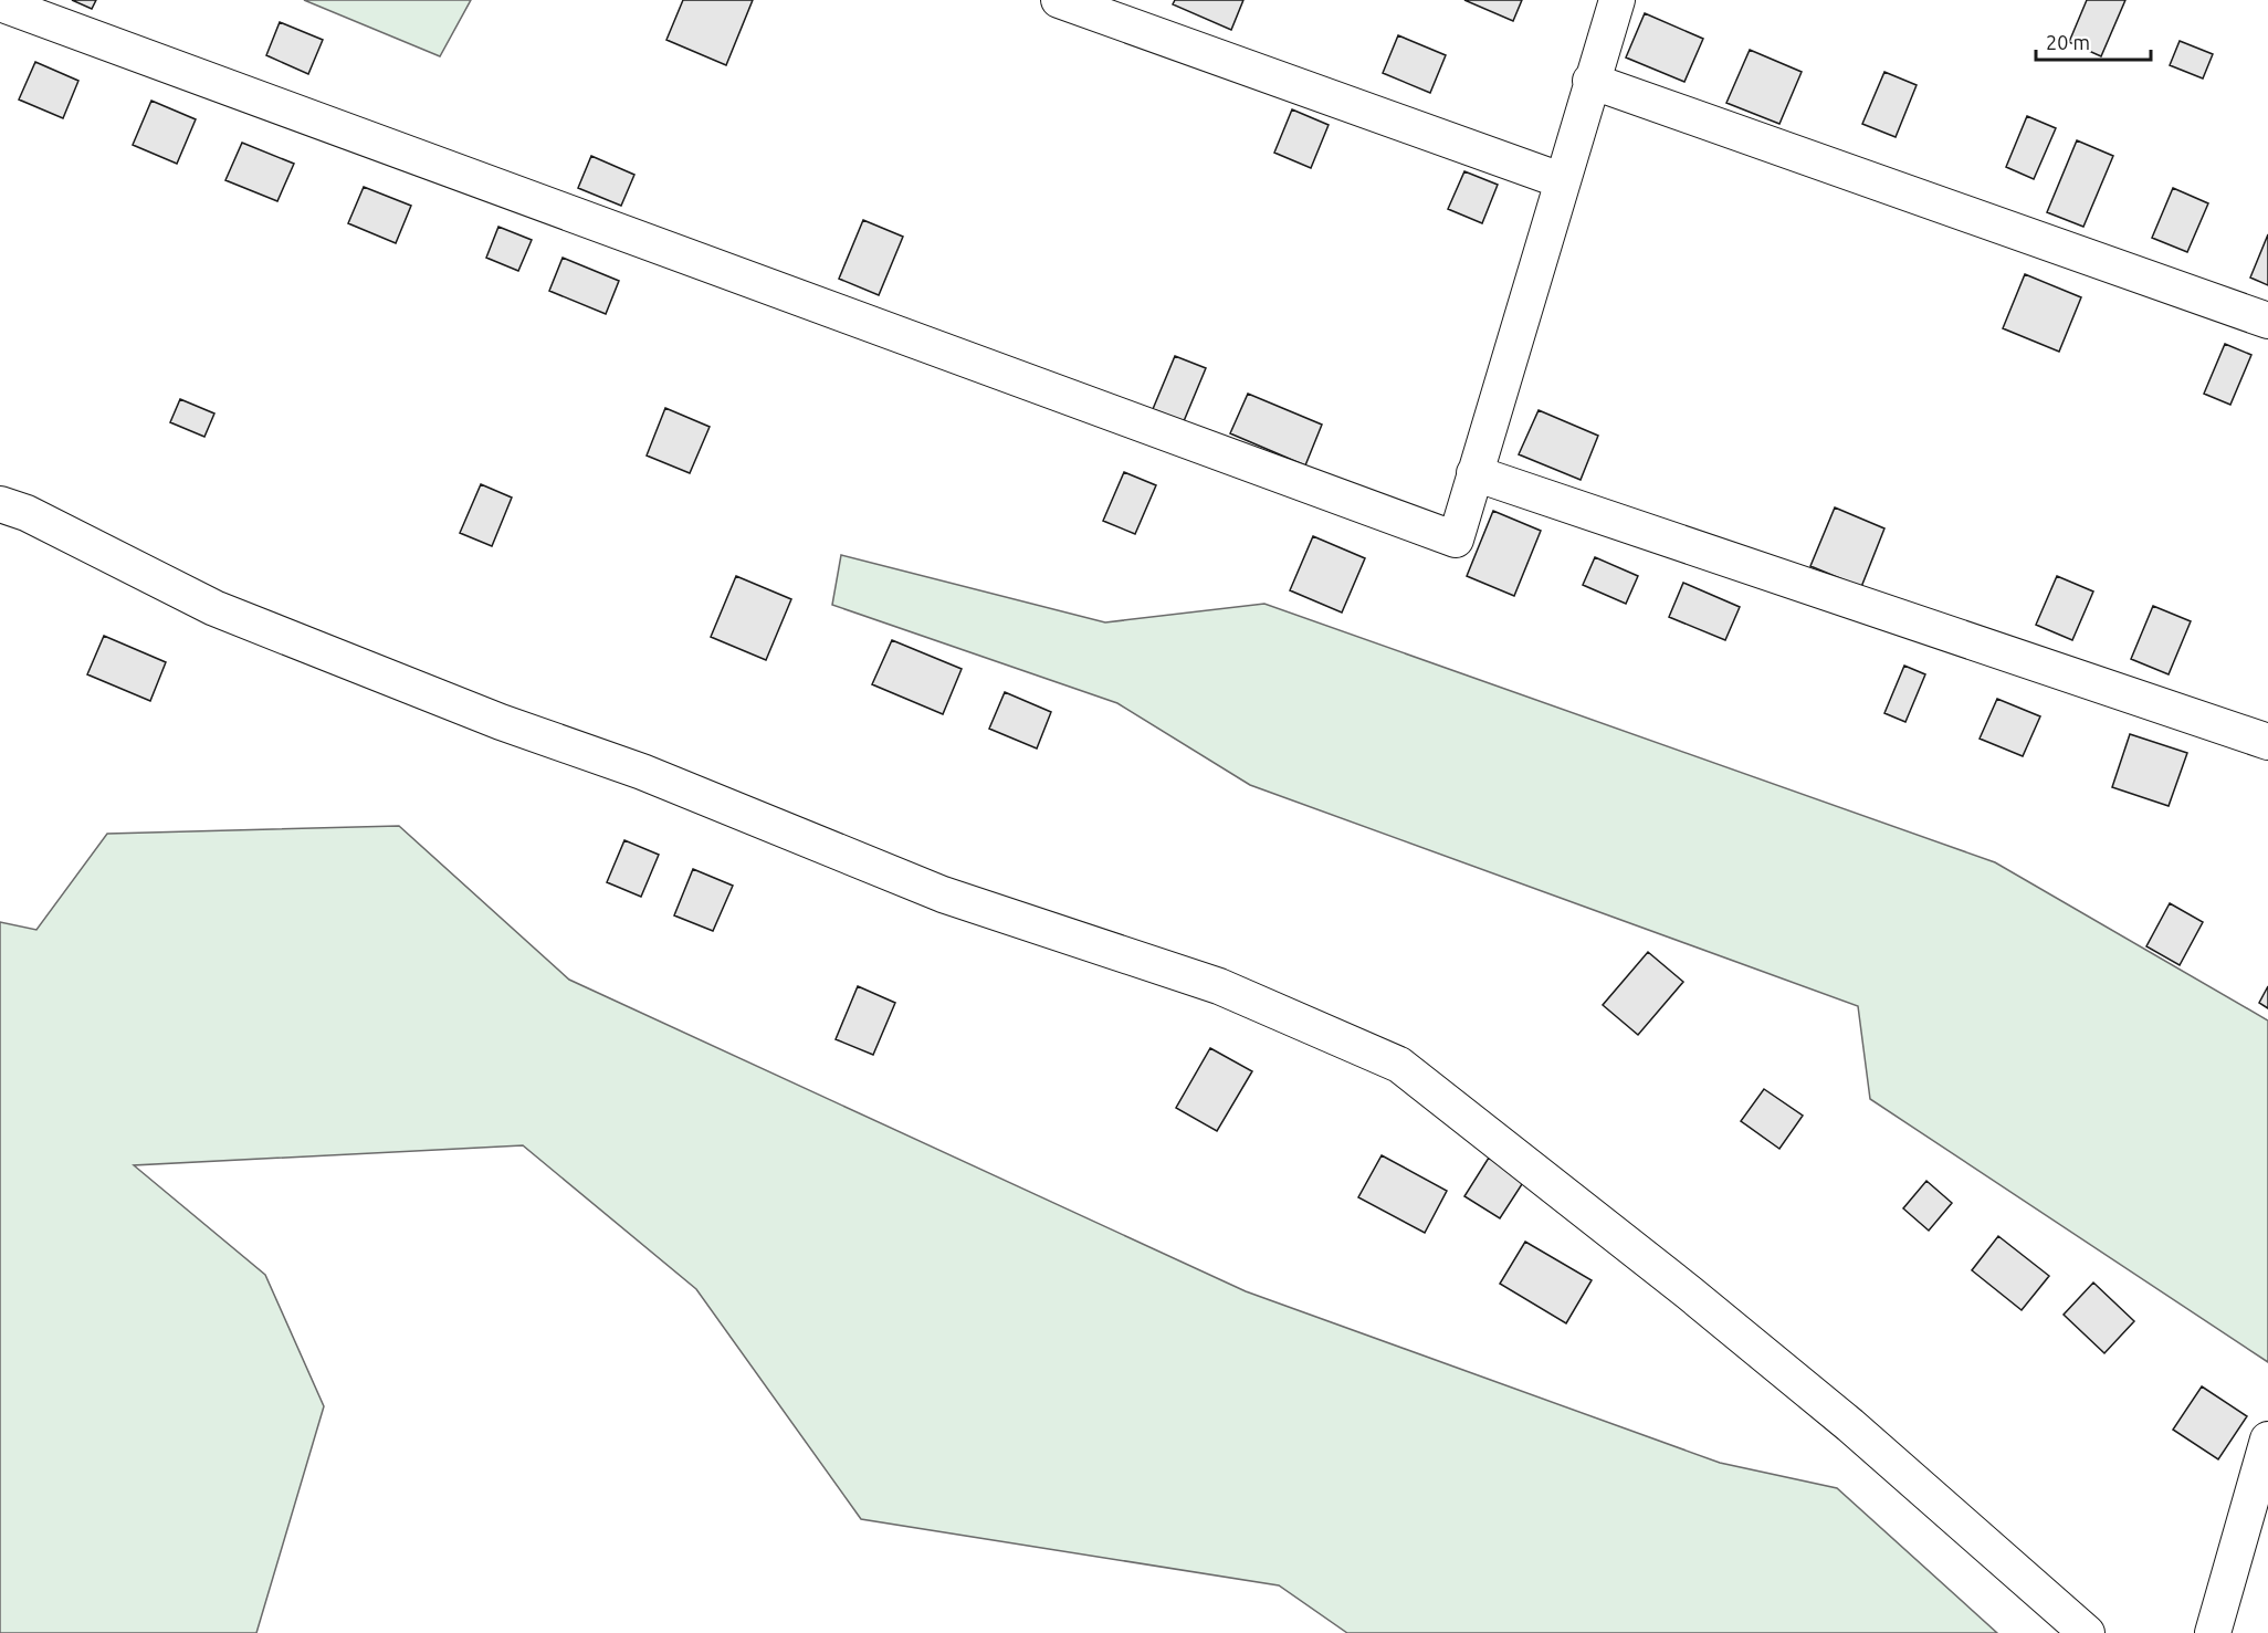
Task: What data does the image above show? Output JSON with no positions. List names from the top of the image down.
{
  "scale_bar": "20 m"
}
